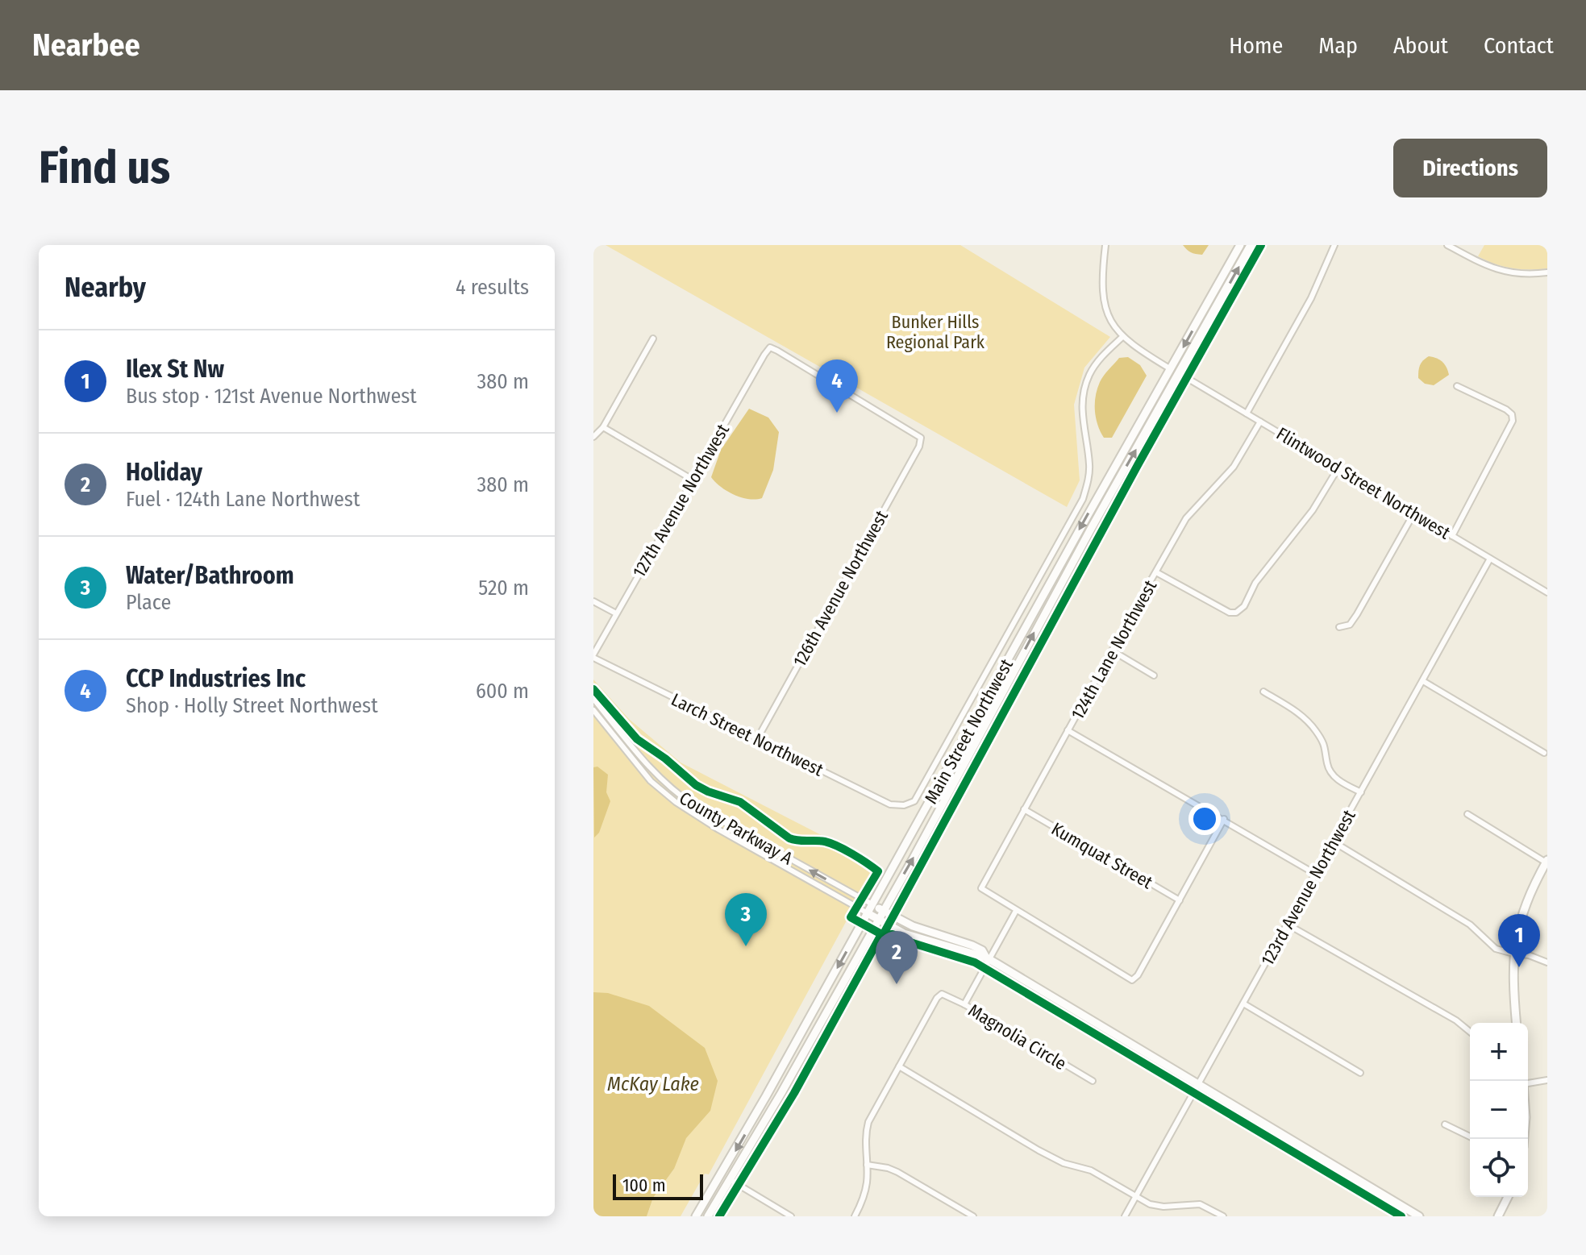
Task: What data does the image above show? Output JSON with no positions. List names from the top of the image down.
{
  "streets": {
    "main road": ["Main Street Northwest"],
    "street": [
      "Flintwood Street Northwest",
      "127th Avenue Northwest",
      "126th Avenue Northwest",
      "124th Lane Northwest",
      "Larch Street Northwest",
      "County Parkway A",
      "Kumquat Street",
      "123rd Avenue Northwest",
      "Magnolia Circle"
    ]
  },
  "crossings": [
    ["Flintwood Street Northwest", "124th Lane Northwest"],
    ["Flintwood Street Northwest", "Main Street Northwest"],
    ["Flintwood Street Northwest", "123rd Avenue Northwest"],
    ["127th Avenue Northwest", "126th Avenue Northwest"],
    ["127th Avenue Northwest", "Larch Street Northwest"],
    ["126th Avenue Northwest", "Larch Street Northwest"],
    ["124th Lane Northwest", "Kumquat Street"],
    ["Main Street Northwest", "County Parkway A"]
  ],
  "water": ["McKay Lake"],
  "parks": ["Bunker Hills Regional Park"],
  "scale_bar": "100 m",
  "page": {
    "header": "Nearbee",
    "nav": [
      "Home",
      "Map",
      "About",
      "Contact"
    ],
    "buttons": "Directions",
    "title": "Find us",
    "heading": ["Nearby", "4 results"],
    "list": [
      {
        "mark": "1",
        "name": "Ilex St Nw",
        "note": "Bus stop · 121st Avenue Northwest",
        "value": "380 m"
      },
      {
        "mark": "2",
        "name": "Holiday",
        "note": "Fuel · 124th Lane Northwest",
        "value": "380 m"
      },
      {
        "mark": "3",
        "name": "Water/Bathroom",
        "note": "Place",
        "value": "520 m"
      },
      {
        "mark": "4",
        "name": "CCP Industries Inc",
        "note": "Shop · Holly Street Northwest",
        "value": "600 m"
      }
    ],
    "pins": [
      "4",
      "3",
      "1",
      "2"
    ],
    "map_buttons": ["+", "−"],
    "scale": "100 m"
  }
}
